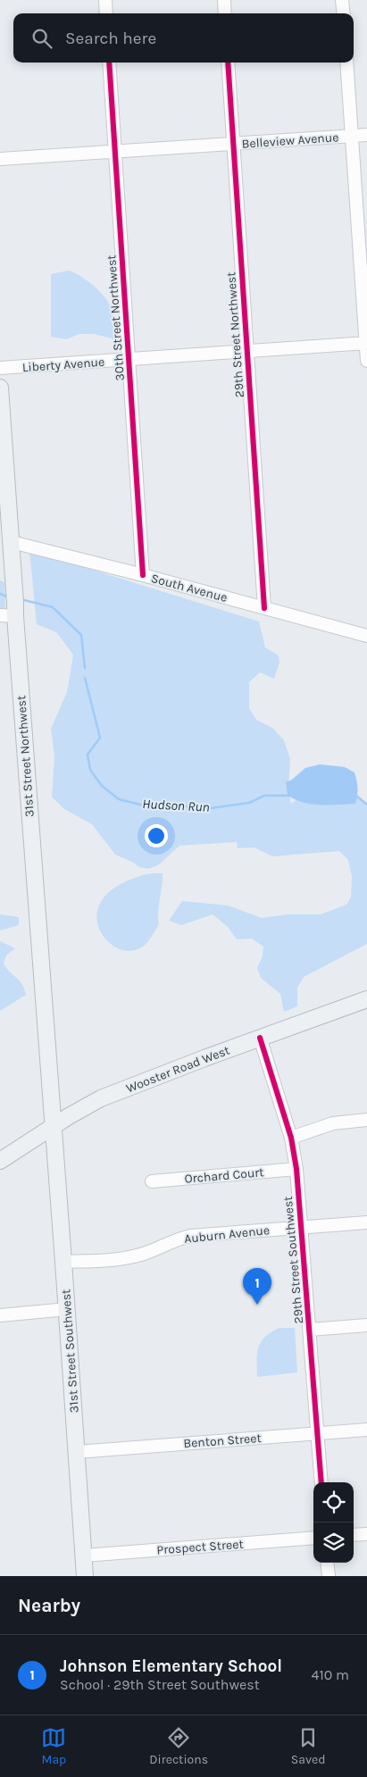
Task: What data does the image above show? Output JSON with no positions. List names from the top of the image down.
{
  "streets": {
    "main road": ["31st Street Northwest", "Wooster Road West", "31st Street Southwest"],
    "street": [
      "Belleview Avenue",
      "30th Street Northwest",
      "29th Street Northwest",
      "Liberty Avenue",
      "South Avenue",
      "Orchard Court",
      "Auburn Avenue",
      "29th Street Southwest",
      "Benton Street",
      "Prospect Street"
    ]
  },
  "crossings": [
    ["Belleview Avenue", "30th Street Northwest"],
    ["Belleview Avenue", "29th Street Northwest"],
    ["30th Street Northwest", "Liberty Avenue"],
    ["30th Street Northwest", "South Avenue"],
    ["29th Street Northwest", "Liberty Avenue"],
    ["29th Street Northwest", "South Avenue"],
    ["South Avenue", "31st Street Northwest"],
    ["31st Street Northwest", "Wooster Road West"],
    ["31st Street Northwest", "31st Street Southwest"],
    ["Wooster Road West", "29th Street Southwest"],
    ["Wooster Road West", "31st Street Southwest"],
    ["Orchard Court", "29th Street Southwest"],
    ["Auburn Avenue", "29th Street Southwest"],
    ["Auburn Avenue", "31st Street Southwest"],
    ["29th Street Southwest", "Benton Street"],
    ["31st Street Southwest", "Benton Street"],
    ["31st Street Southwest", "Prospect Street"]
  ],
  "water": ["Hudson Run"],
  "page": {
    "search": "Search here",
    "pins": "1",
    "heading": "Nearby",
    "list": [
      {
        "mark": "1",
        "name": "Johnson Elementary School",
        "note": "School · 29th Street Southwest",
        "value": "410 m"
      }
    ],
    "nav": ["Map", "Directions", "Saved"]
  }
}
